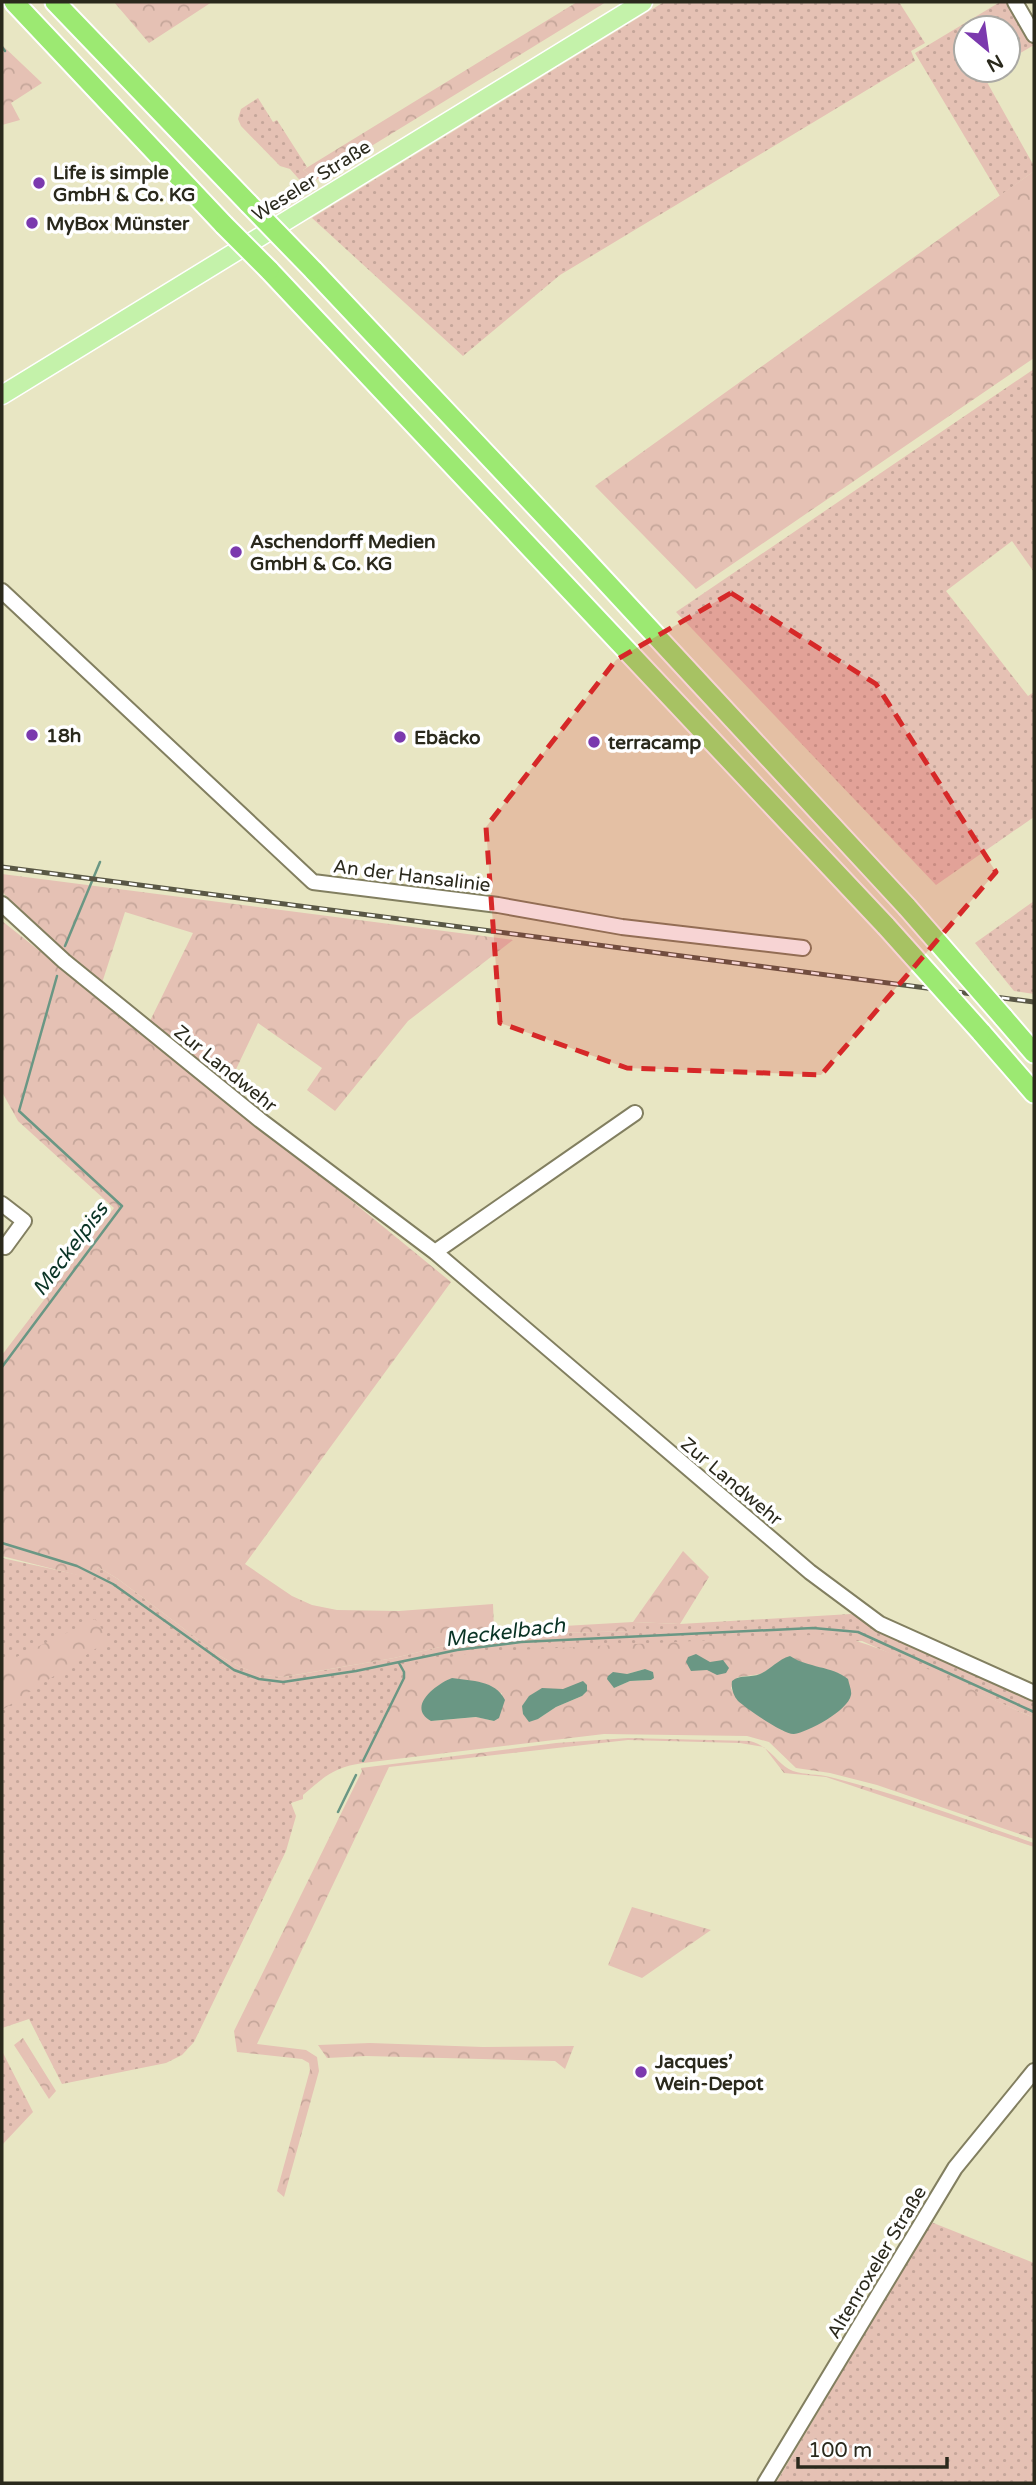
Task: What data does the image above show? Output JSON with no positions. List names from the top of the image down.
{
  "streets": {
    "main road": ["Weseler Straße"],
    "street": ["An der Hansalinie", "Zur Landwehr", "Altenroxeler Straße"]
  },
  "water": ["Meckelpiss", "Meckelbach"],
  "places": [
    "Life is simple GmbH & Co. KG",
    "MyBox Münster",
    "Aschendorff Medien GmbH & Co. KG",
    "18h",
    "Ebäcko",
    "terracamp",
    "Jacques’ Wein-Depot"
  ],
  "scale_bar": "100 m",
  "north": "bottom right"
}
